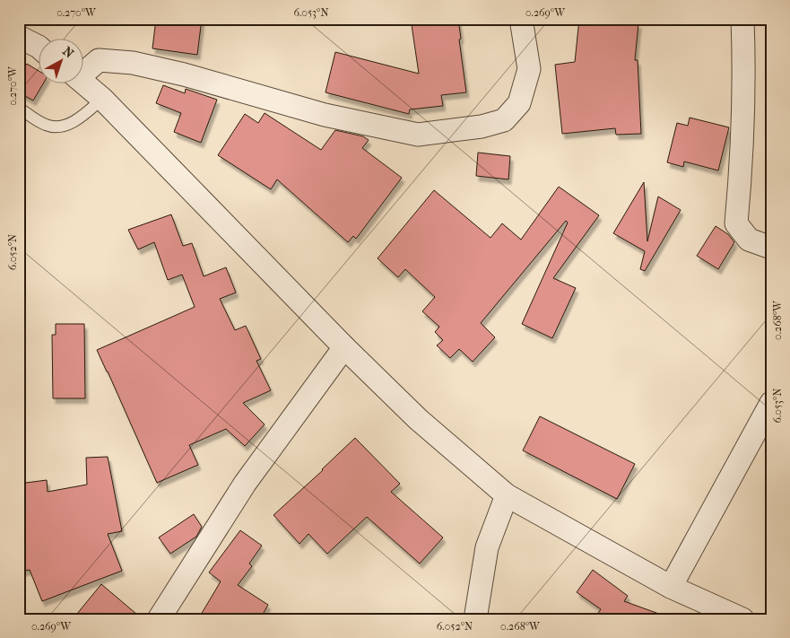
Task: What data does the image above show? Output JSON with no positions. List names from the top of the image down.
{
  "north": "top right",
  "coordinates": [
    "0.270°W",
    "6.053°N",
    "0.269°W",
    "6.052°N",
    "0.268°W"
  ]
}
